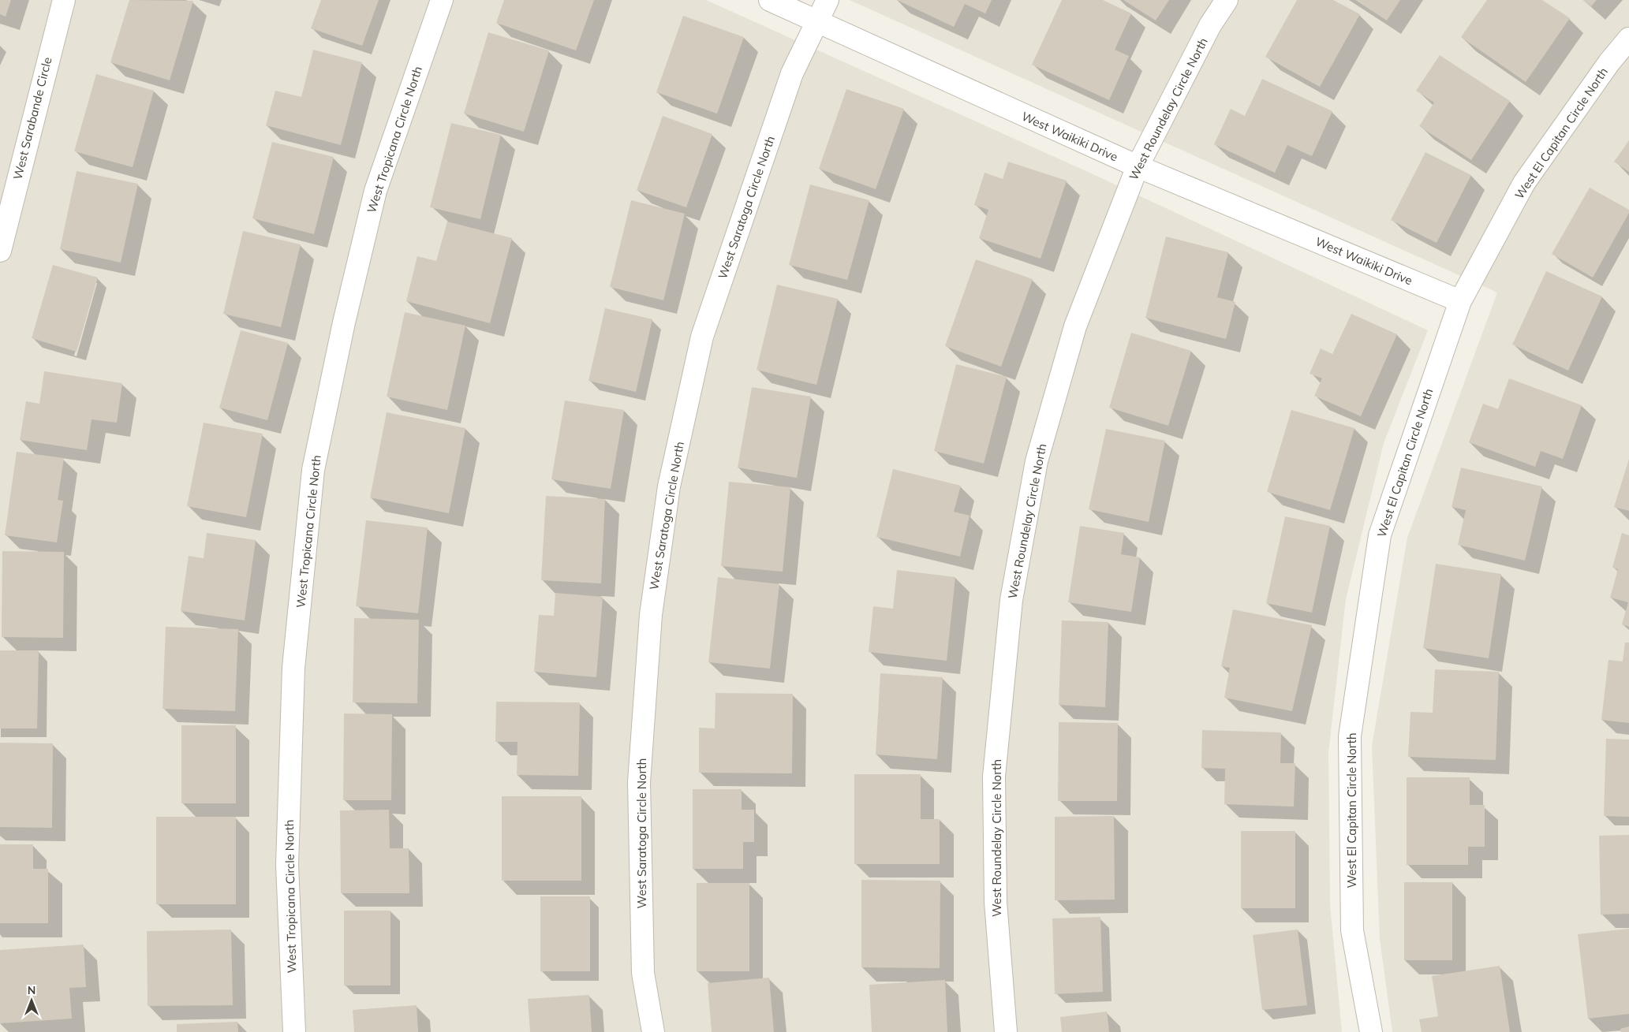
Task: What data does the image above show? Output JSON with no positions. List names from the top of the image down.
{
  "streets": {
    "street": [
      "West Roundelay Circle North",
      "West Sarabande Circle",
      "West El Capitan Circle North",
      "West Waikiki Drive",
      "West Tropicana Circle North",
      "West Saratoga Circle North"
    ]
  },
  "crossings": [
    ["West Roundelay Circle North", "West Waikiki Drive"],
    ["West El Capitan Circle North", "West Waikiki Drive"],
    ["West Waikiki Drive", "West Saratoga Circle North"]
  ],
  "north": "top"
}
